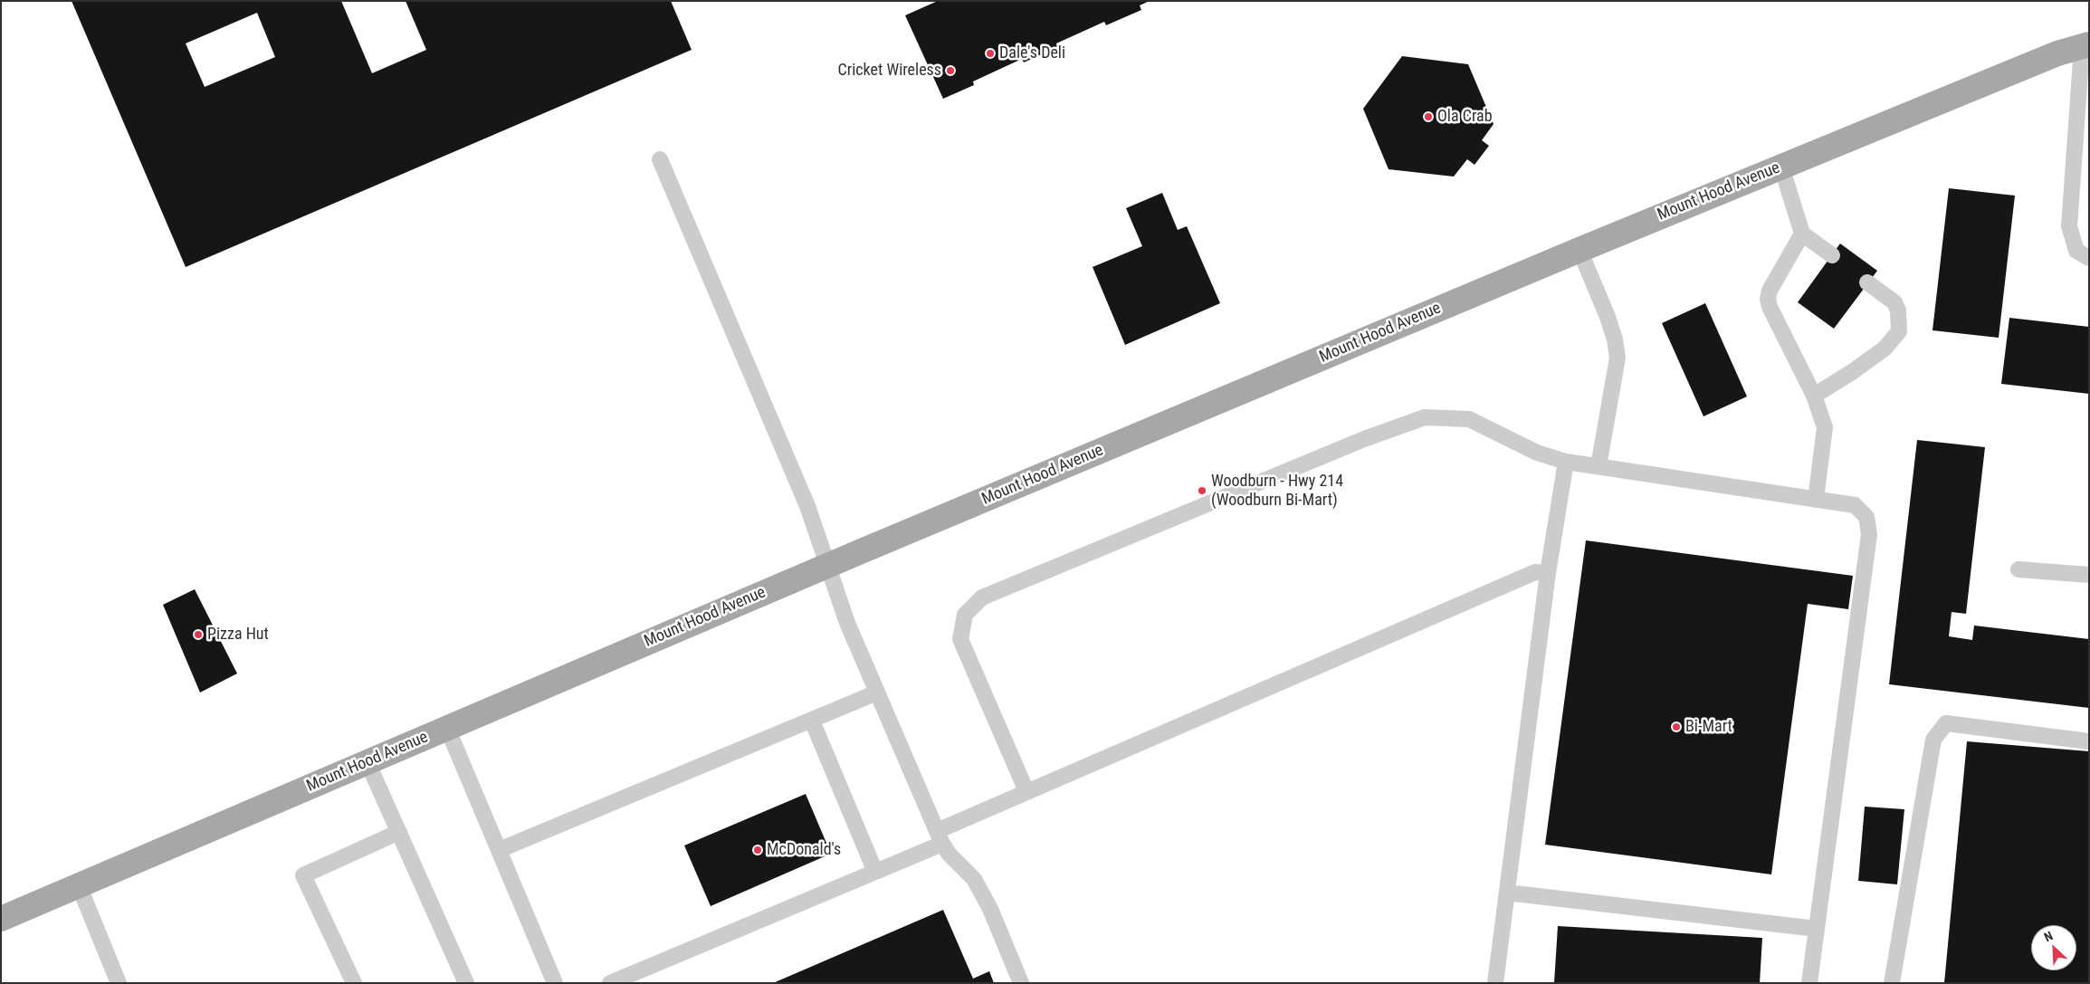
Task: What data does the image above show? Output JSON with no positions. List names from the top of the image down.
{
  "streets": {
    "main road": ["Mount Hood Avenue"]
  },
  "places": [
    "Dale's Deli",
    "Cricket Wireless",
    "Ola Crab",
    "Woodburn - Hwy 214 (Woodburn Bi-Mart)",
    "Pizza Hut",
    "Bi-Mart",
    "McDonald's"
  ],
  "north": "top left"
}
